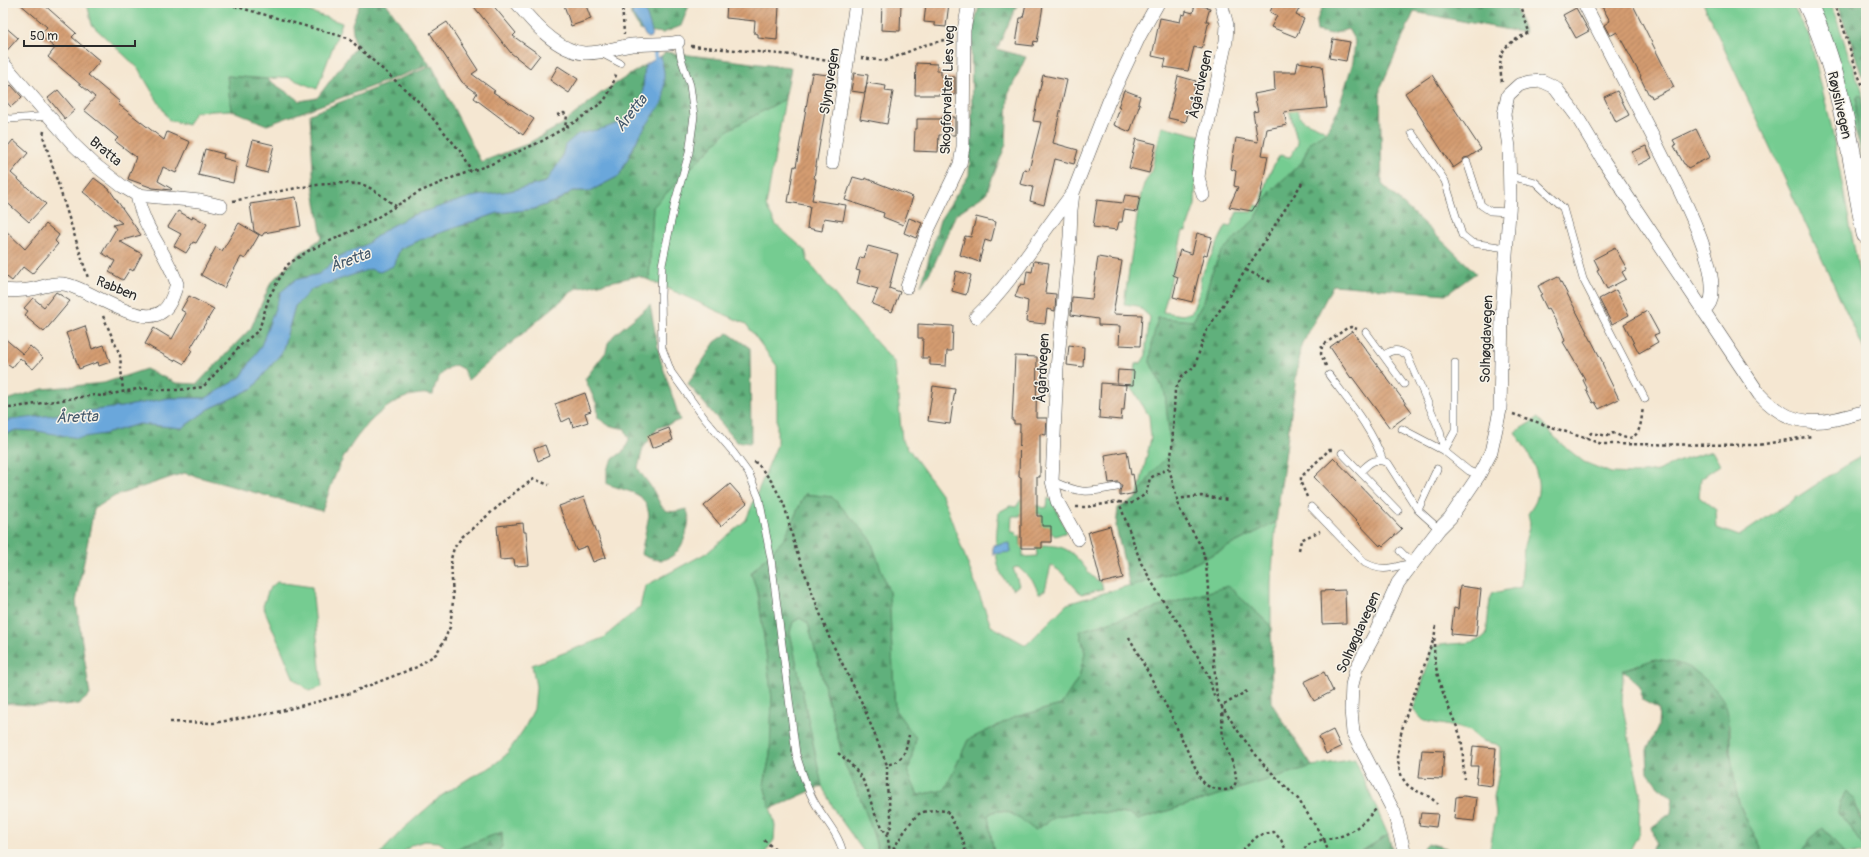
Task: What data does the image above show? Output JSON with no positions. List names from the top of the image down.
{
  "streets": {
    "street": [
      "Slyngvegen",
      "Ågårdvegen",
      "Skogforvalter Lies veg",
      "Røyslivegen",
      "Bratta",
      "Rabben",
      "Solhøgdavegen"
    ]
  },
  "crossings": [
    ["Bratta", "Rabben"]
  ],
  "water": ["Åretta"],
  "scale_bar": "50 m"
}
